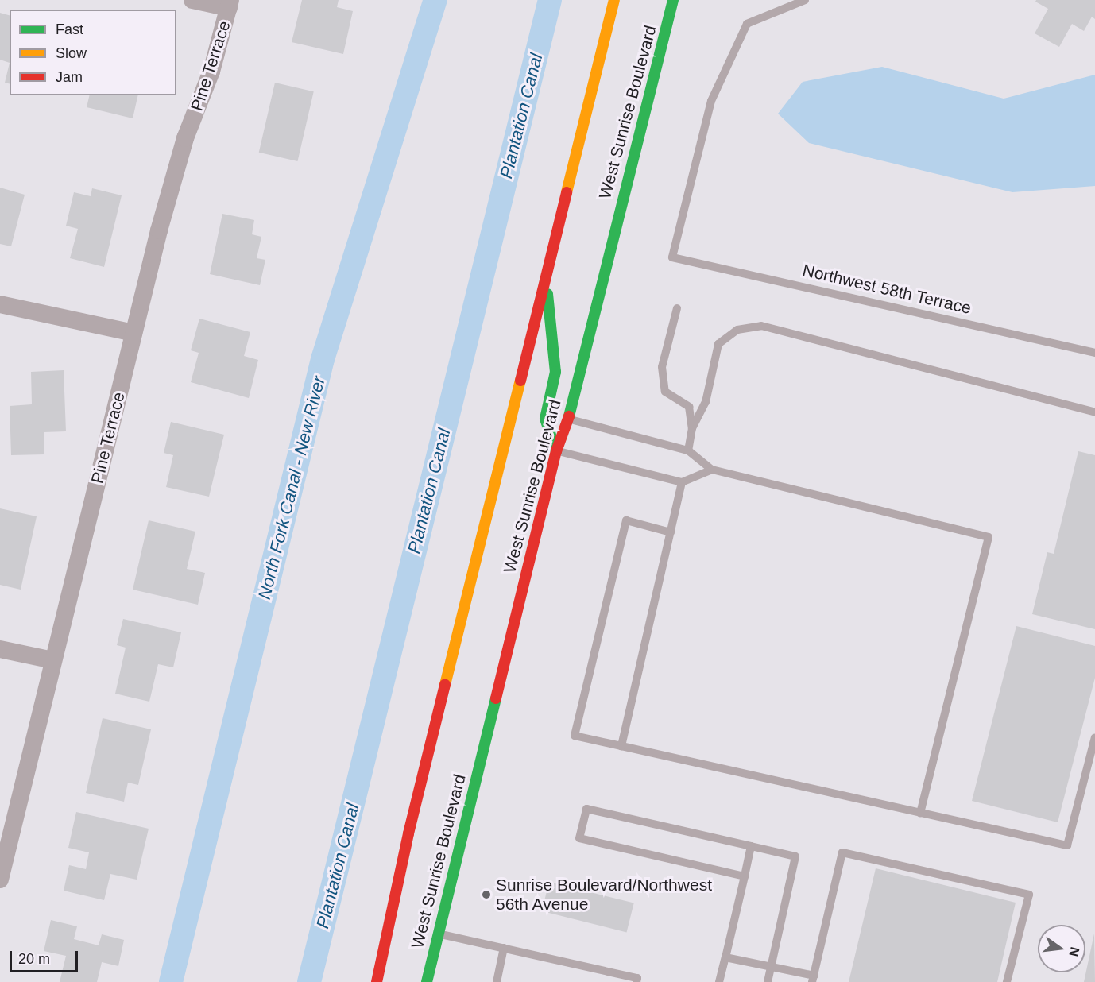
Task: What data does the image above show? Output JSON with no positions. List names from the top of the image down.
{
  "streets": {
    "highway": ["West Sunrise Boulevard"],
    "street": ["Pine Terrace"],
    "lane": ["Northwest 58th Terrace"]
  },
  "water": ["Plantation Canal", "North Fork Canal - New River"],
  "places": ["Sunrise Boulevard/Northwest 56th Avenue"],
  "legend": ["Fast", "Slow", "Jam"],
  "scale_bar": "20 m",
  "north": "right"
}
